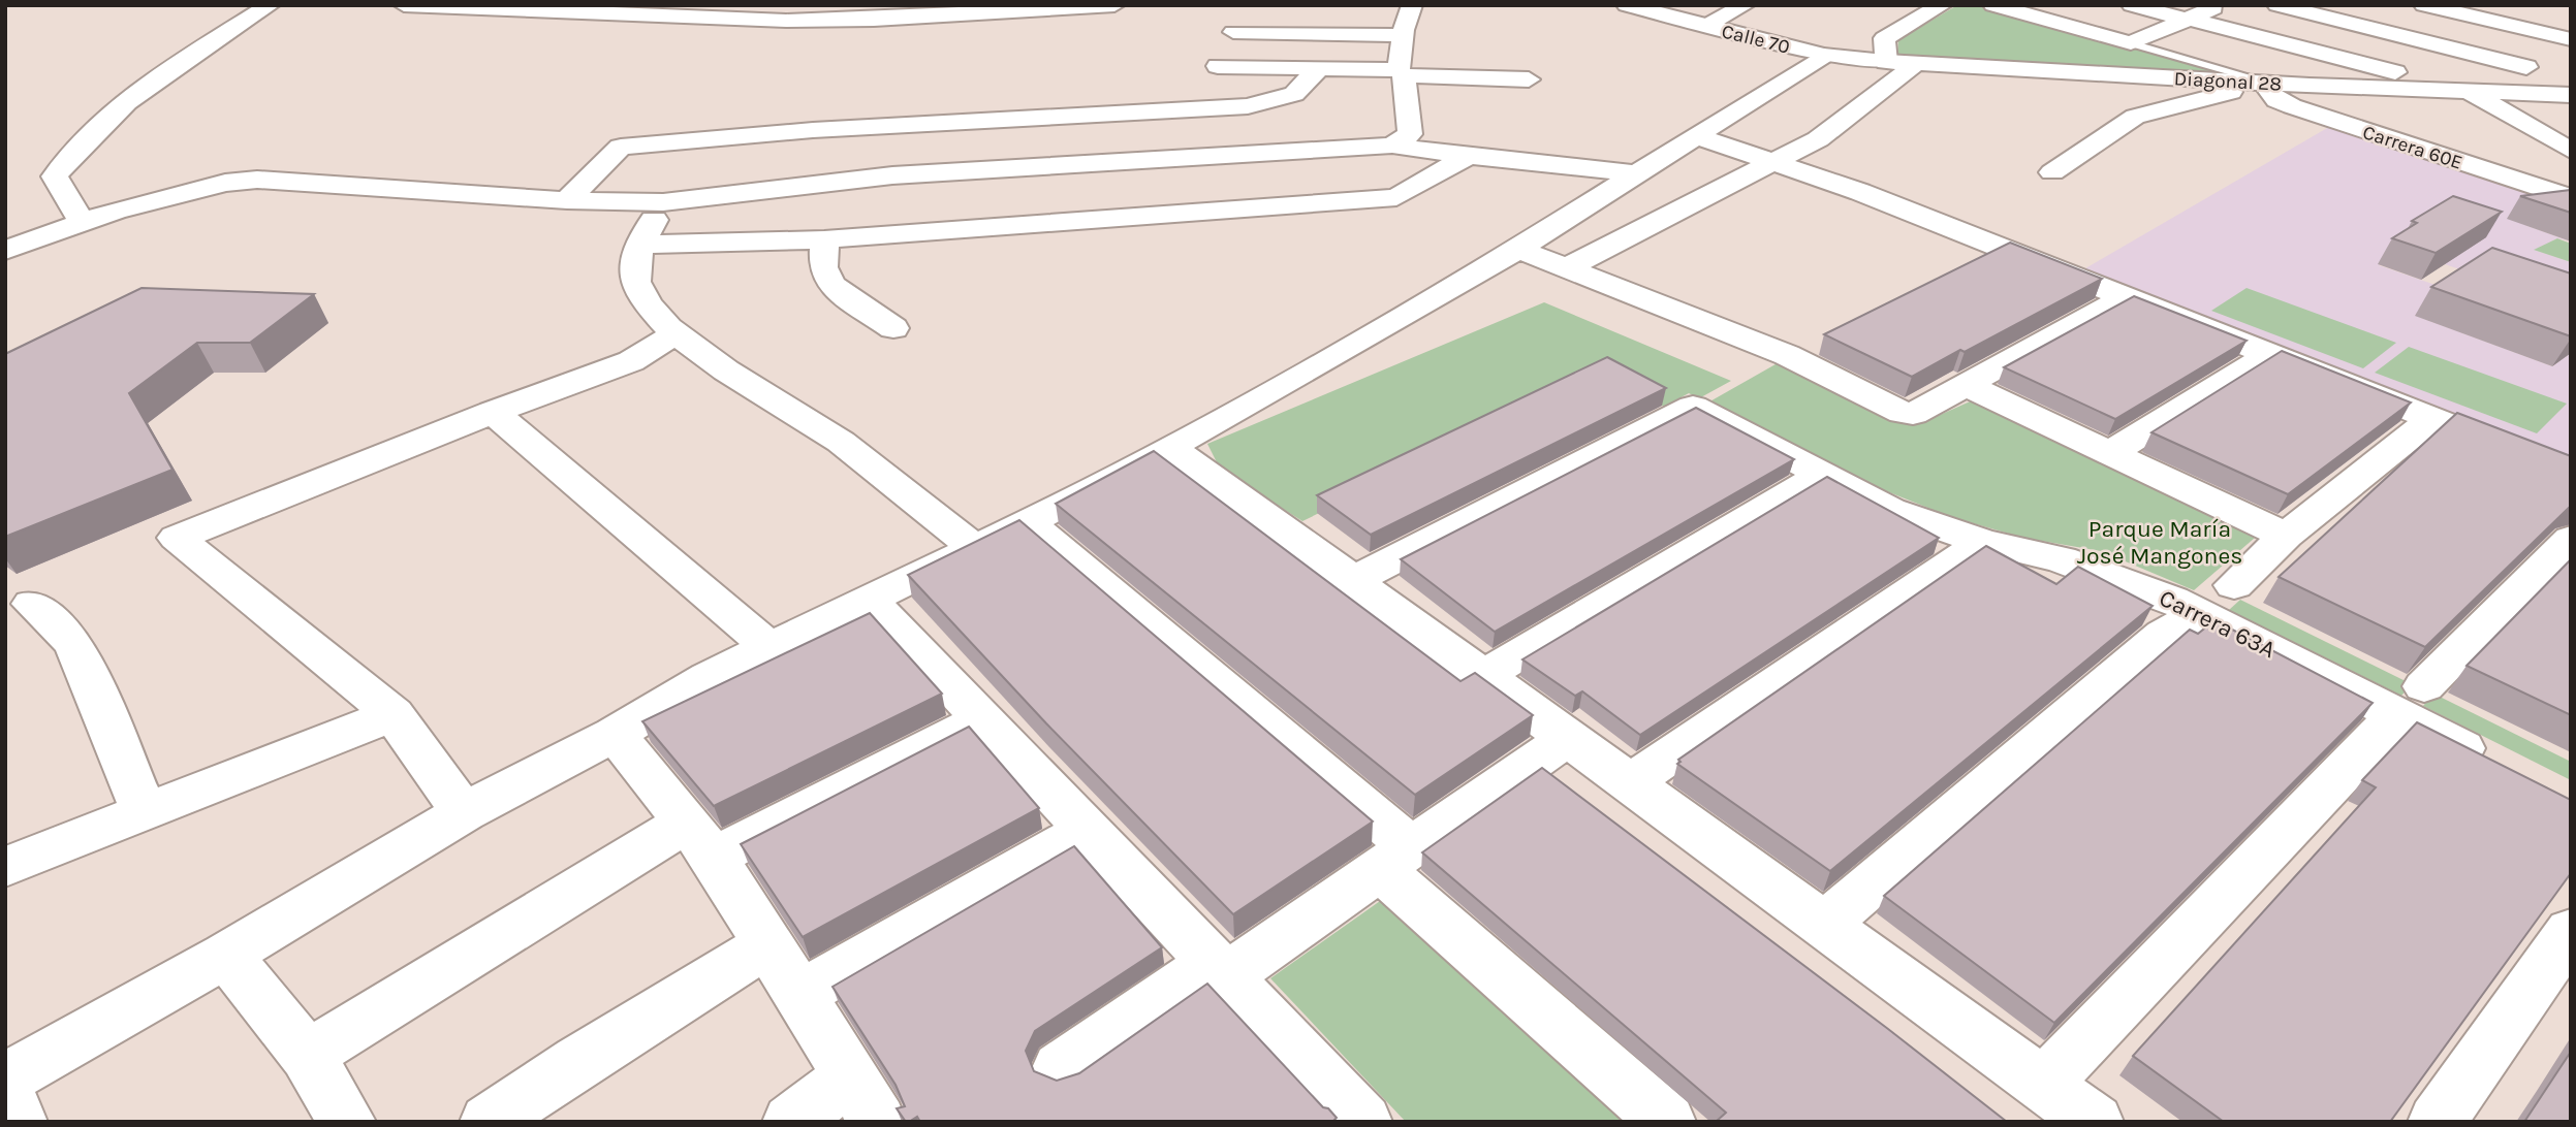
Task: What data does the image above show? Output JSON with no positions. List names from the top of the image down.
{
  "streets": {
    "street": [
      "Calle 70",
      "Diagonal 28",
      "Carrera 60E",
      "Carrera 63A"
    ]
  },
  "crossings": [
    ["Calle 70", "Diagonal 28"],
    ["Diagonal 28", "Carrera 60E"]
  ],
  "parks": ["Parque María José Mangones"]
}
